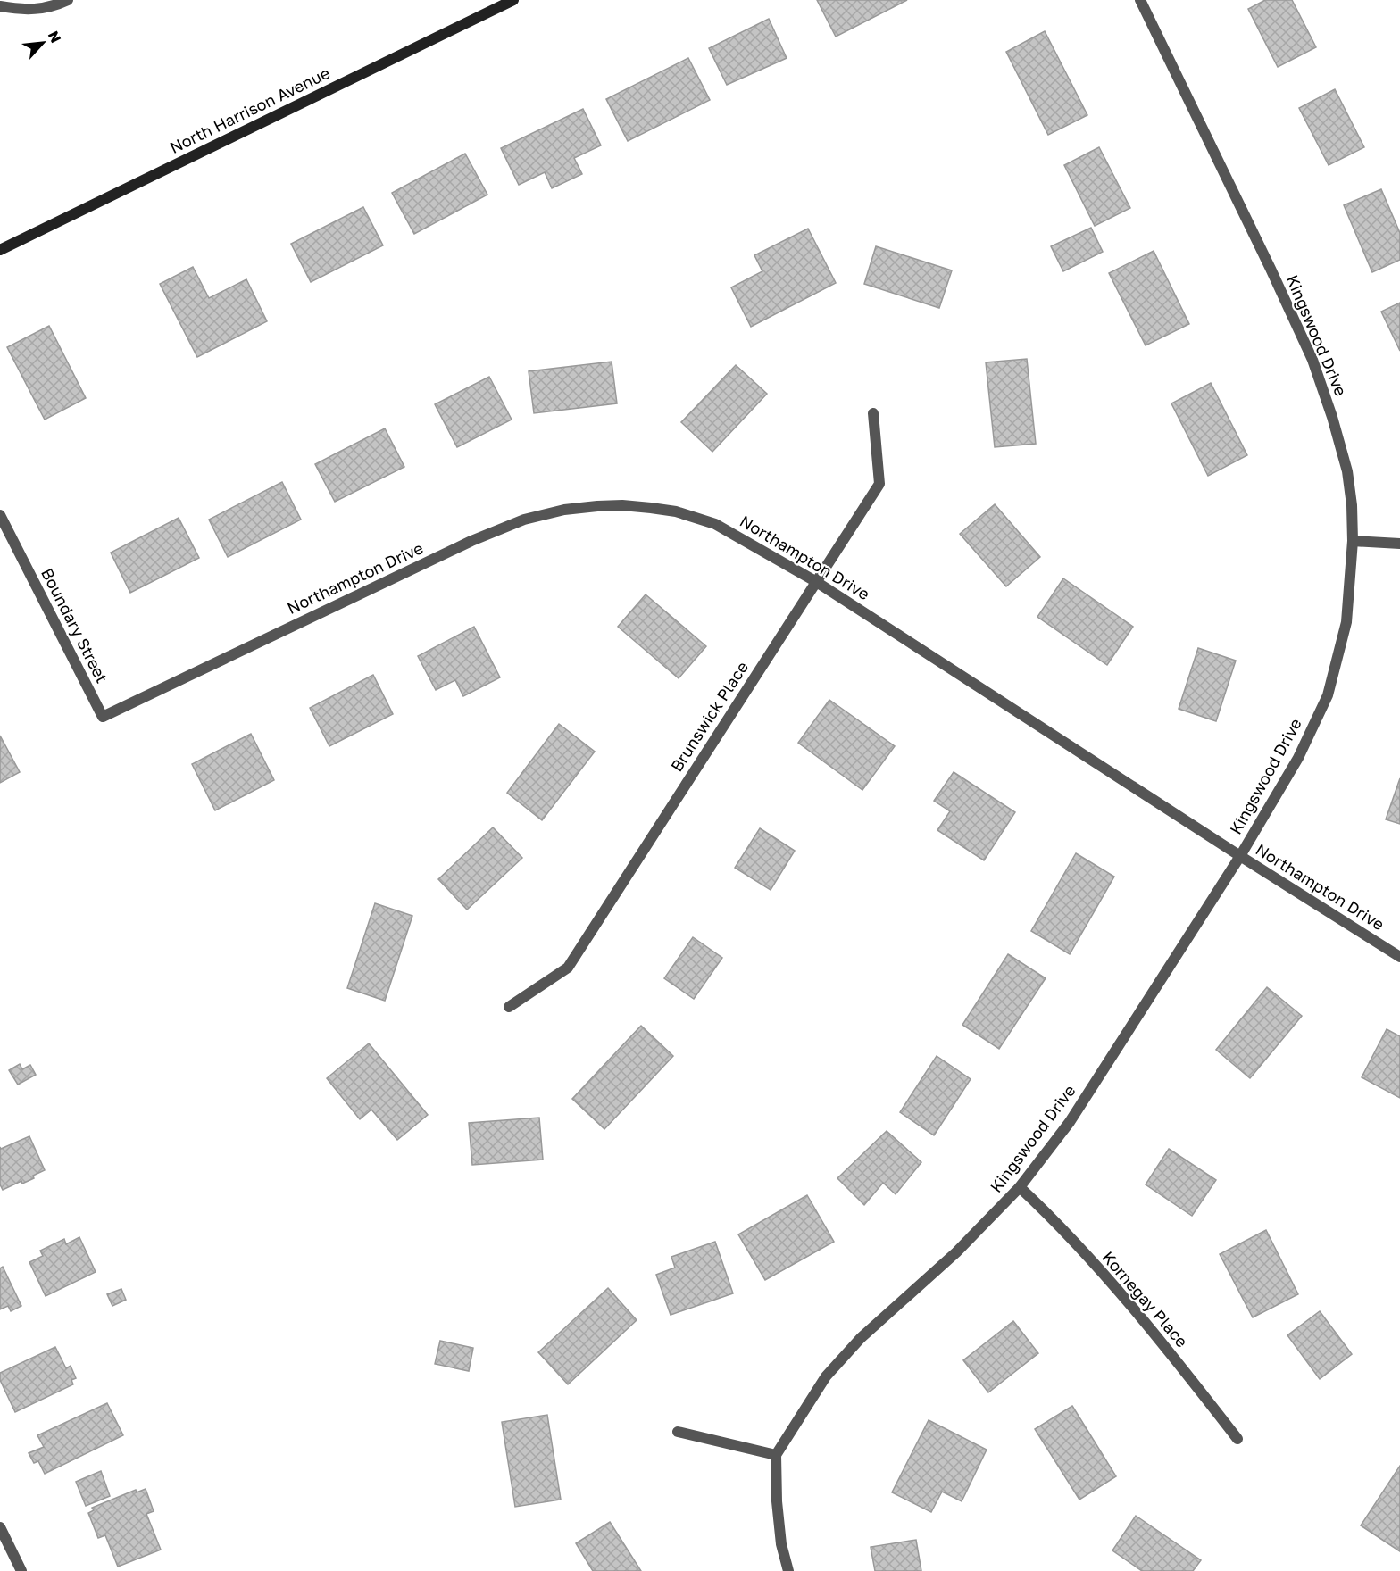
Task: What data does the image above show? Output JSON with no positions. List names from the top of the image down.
{
  "streets": {
    "main road": ["North Harrison Avenue"],
    "street": [
      "Kingswood Drive",
      "Northampton Drive",
      "Boundary Street",
      "Brunswick Place",
      "Kornegay Place"
    ]
  },
  "crossings": [
    ["Kingswood Drive", "Northampton Drive"],
    ["Kingswood Drive", "Kornegay Place"],
    ["Northampton Drive", "Boundary Street"],
    ["Northampton Drive", "Brunswick Place"]
  ],
  "north": "top right"
}
